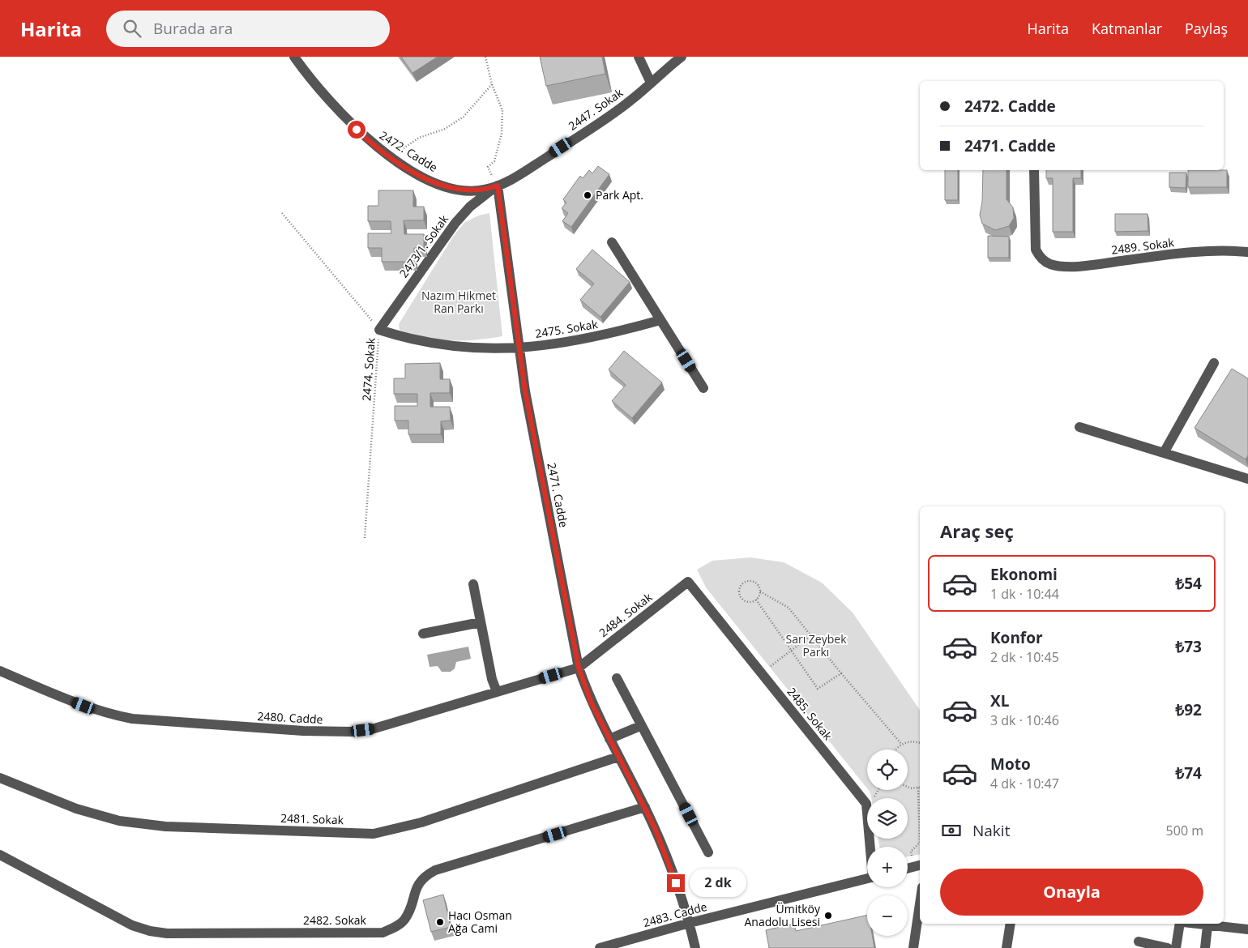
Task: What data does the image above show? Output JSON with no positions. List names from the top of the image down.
{
  "streets": {
    "street": [
      "2447. Sokak",
      "2472. Cadde",
      "2473/1. Sokak",
      "2489. Sokak",
      "2475. Sokak",
      "2471. Cadde",
      "2484. Sokak",
      "2485. Sokak",
      "2480. Cadde",
      "2481. Sokak",
      "2483. Cadde",
      "2482. Sokak"
    ],
    "path": ["2474. Sokak"]
  },
  "crossings": [
    ["2447. Sokak", "2472. Cadde"],
    ["2447. Sokak", "2473/1. Sokak"],
    ["2447. Sokak", "2471. Cadde"],
    ["2472. Cadde", "2473/1. Sokak"],
    ["2472. Cadde", "2471. Cadde"],
    ["2473/1. Sokak", "2475. Sokak"],
    ["2473/1. Sokak", "2474. Sokak"],
    ["2473/1. Sokak", "2471. Cadde"],
    ["2475. Sokak", "2474. Sokak"],
    ["2475. Sokak", "2471. Cadde"],
    ["2471. Cadde", "2484. Sokak"],
    ["2471. Cadde", "2480. Cadde"],
    ["2471. Cadde", "2481. Sokak"],
    ["2471. Cadde", "2483. Cadde"],
    ["2471. Cadde", "2482. Sokak"],
    ["2484. Sokak", "2485. Sokak"],
    ["2484. Sokak", "2480. Cadde"]
  ],
  "parks": ["Nazım Hikmet Ran Parkı", "Sarı Zeybek Parkı"],
  "places": ["Park Apt.", "Ümitköy Anadolu Lisesi", "Hacı Osman Ağa Cami"],
  "page": {
    "header": "Harita",
    "search": "Burada ara",
    "nav": ["Harita", "Katmanlar", "Paylaş"],
    "banner": ["2472. Cadde", "2471. Cadde"],
    "heading": "Araç seç",
    "list": [
      {
        "name": "Ekonomi",
        "note": "1 dk · 10:44",
        "value": "₺54"
      },
      {
        "name": "Konfor",
        "note": "2 dk · 10:45",
        "value": "₺73"
      },
      {
        "name": "XL",
        "note": "3 dk · 10:46",
        "value": "₺92"
      },
      {
        "name": "Moto",
        "note": "4 dk · 10:47",
        "value": "₺74"
      }
    ],
    "map_buttons": ["+", "−"],
    "pay": ["Nakit", "500 m"],
    "buttons": "Onayla",
    "bubble": "2 dk"
  }
}
